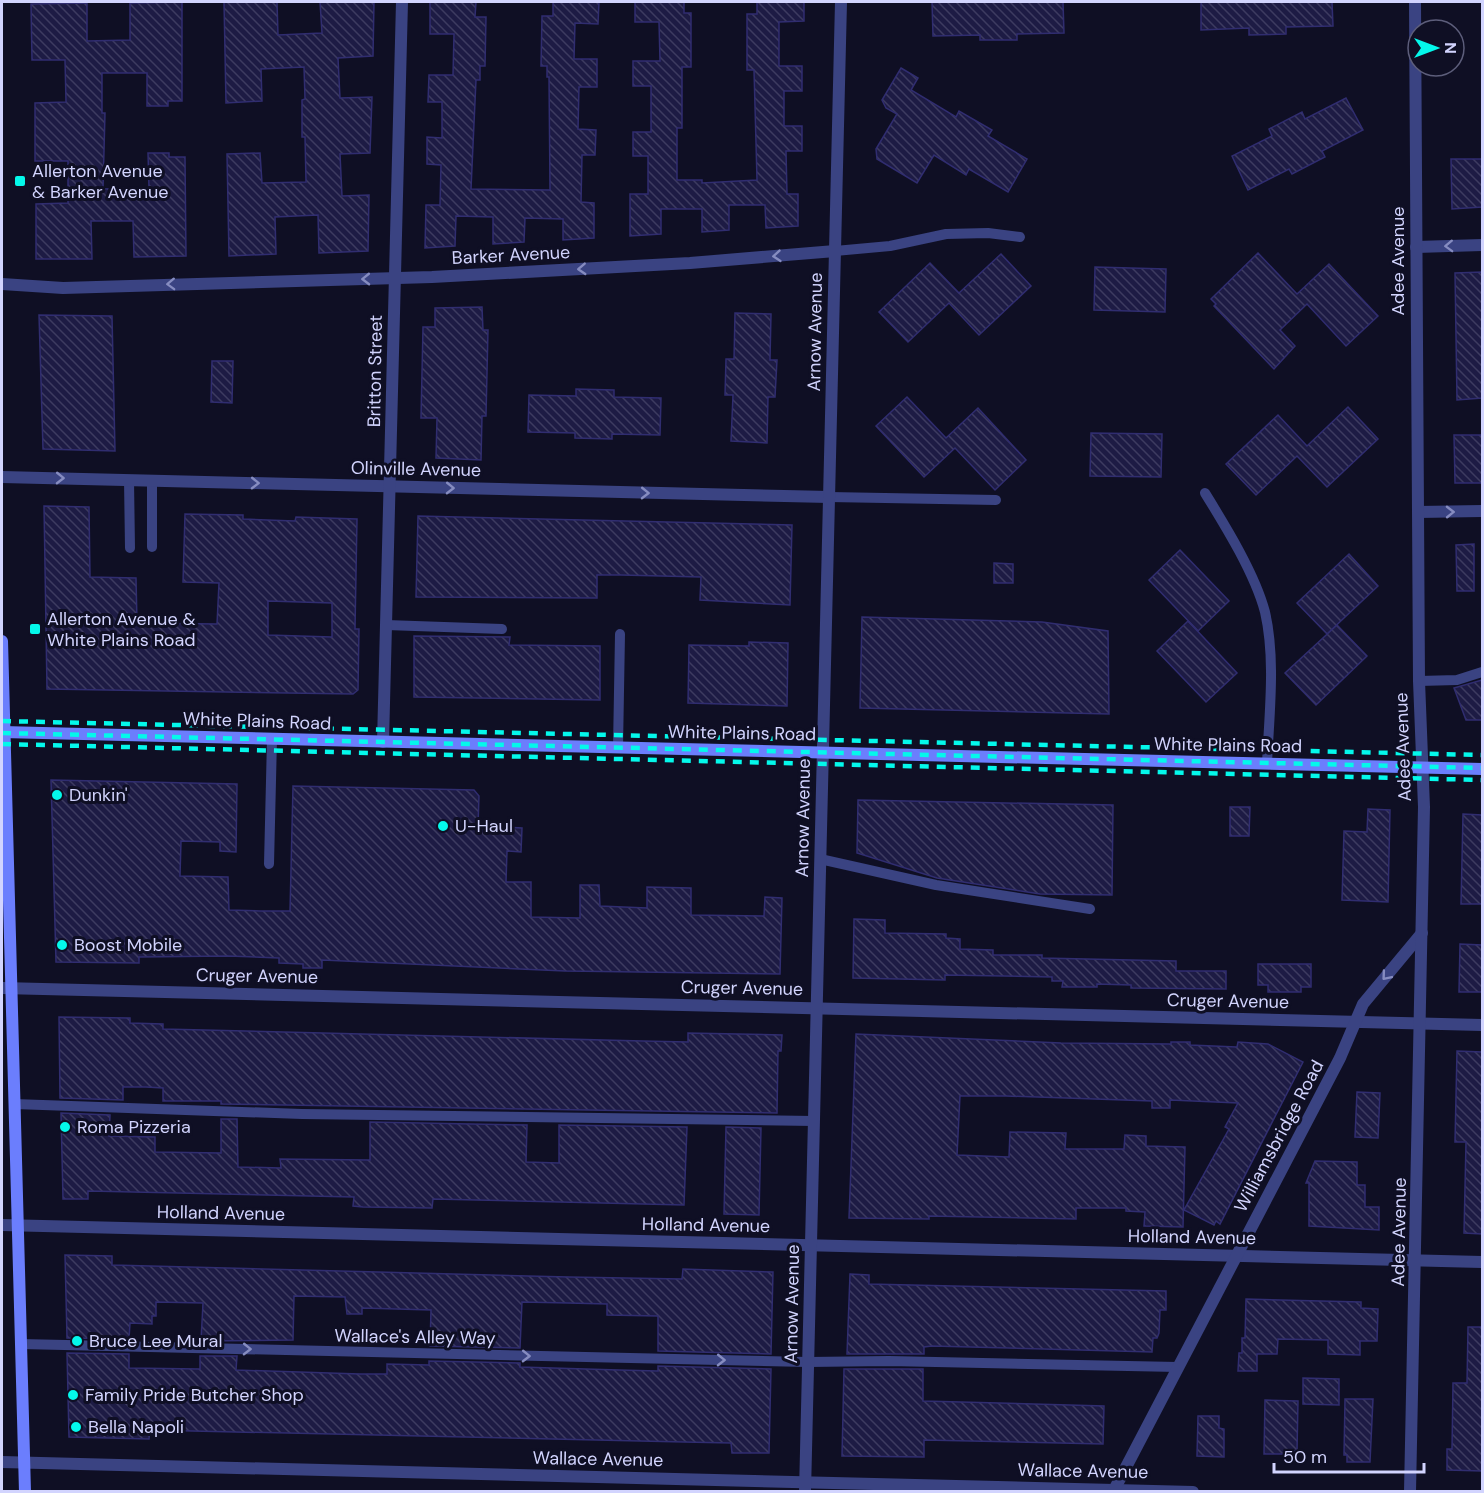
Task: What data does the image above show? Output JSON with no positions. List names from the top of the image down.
{
  "streets": {
    "main road": ["White Plains Road"],
    "street": [
      "Barker Avenue",
      "Adee Avenue",
      "Arnow Avenue",
      "Britton Street",
      "Olinville Avenue",
      "Cruger Avenue",
      "Williamsbridge Road",
      "Holland Avenue",
      "Wallace Avenue"
    ],
    "lane": ["Wallace's Alley Way"]
  },
  "crossings": [
    ["Barker Avenue", "Arnow Avenue"],
    ["Barker Avenue", "Britton Street"],
    ["Adee Avenue", "White Plains Road"],
    ["Adee Avenue", "Cruger Avenue"],
    ["Adee Avenue", "Williamsbridge Road"],
    ["Adee Avenue", "Holland Avenue"],
    ["Arnow Avenue", "Olinville Avenue"],
    ["Arnow Avenue", "White Plains Road"],
    ["Arnow Avenue", "Cruger Avenue"],
    ["Arnow Avenue", "Holland Avenue"],
    ["Arnow Avenue", "Wallace's Alley Way"],
    ["Arnow Avenue", "Wallace Avenue"],
    ["Britton Street", "Olinville Avenue"],
    ["Britton Street", "White Plains Road"],
    ["Cruger Avenue", "Williamsbridge Road"],
    ["Williamsbridge Road", "Holland Avenue"],
    ["Williamsbridge Road", "Wallace's Alley Way"],
    ["Williamsbridge Road", "Wallace Avenue"]
  ],
  "one_way": ["Barker Avenue", "Olinville Avenue", "Wallace's Alley Way"],
  "places": {
    "transit": ["Allerton Avenue & Barker Avenue", "Allerton Avenue & White Plains Road"],
    "other": [
      "Dunkin'",
      "U-Haul",
      "Boost Mobile",
      "Roma Pizzeria",
      "Bruce Lee Mural",
      "Family Pride Butcher Shop",
      "Bella Napoli"
    ]
  },
  "scale_bar": "50 m",
  "north": "right"
}
